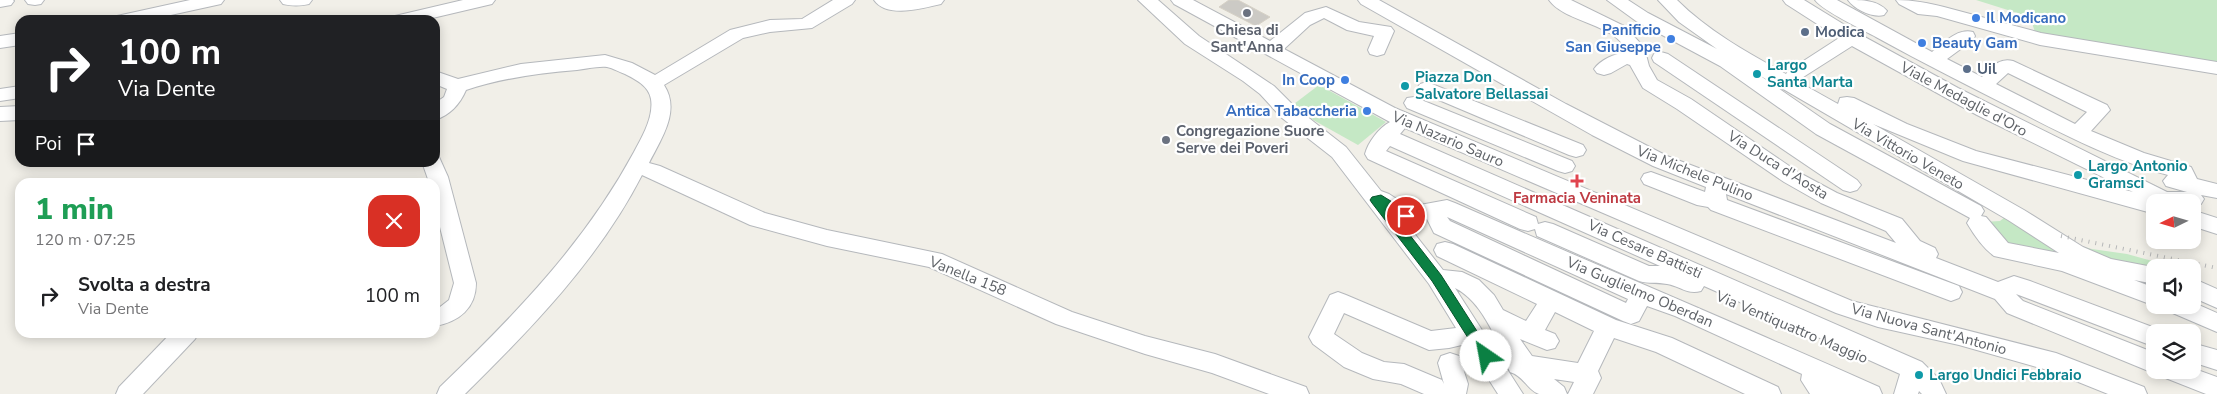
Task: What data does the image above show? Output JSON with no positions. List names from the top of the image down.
{
  "streets": {
    "street": [
      "Viale Medaglie d'Oro",
      "Via Nazario Sauro",
      "Via Vittorio Veneto",
      "Via Duca d'Aosta",
      "Via Michele Pulino",
      "Via Cesare Battisti",
      "Vanella 158",
      "Via Guglielmo Oberdan",
      "Via Ventiquattro Maggio",
      "Via Nuova Sant'Antonio"
    ]
  },
  "crossings": [
    ["Viale Medaglie d'Oro", "Via Vittorio Veneto"],
    ["Via Nazario Sauro", "Via Nuova Sant'Antonio"],
    ["Via Duca d'Aosta", "Via Michele Pulino"],
    ["Via Cesare Battisti", "Via Ventiquattro Maggio"],
    ["Via Guglielmo Oberdan", "Via Ventiquattro Maggio"]
  ],
  "places": {
    "other": [
      "Chiesa di Sant'Anna",
      "Il Modicano",
      "Modica",
      "Panificio San Giuseppe",
      "Beauty Gam",
      "Uil",
      "Largo Santa Marta",
      "In Coop",
      "Piazza Don Salvatore Bellassai",
      "Antica Tabaccheria",
      "Congregazione Suore Serve dei Poveri",
      "Largo Antonio Gramsci",
      "Largo Undici Febbraio"
    ],
    "health": ["Farmacia Veninata"]
  },
  "north": "left",
  "page": {
    "turn": ["100 m", "Via Dente"],
    "then": "Poi",
    "heading": ["1 min", "120 m · 07:25"],
    "list": [
      {
        "name": "Svolta a destra",
        "note": "Via Dente",
        "value": "100 m"
      }
    ]
  }
}
